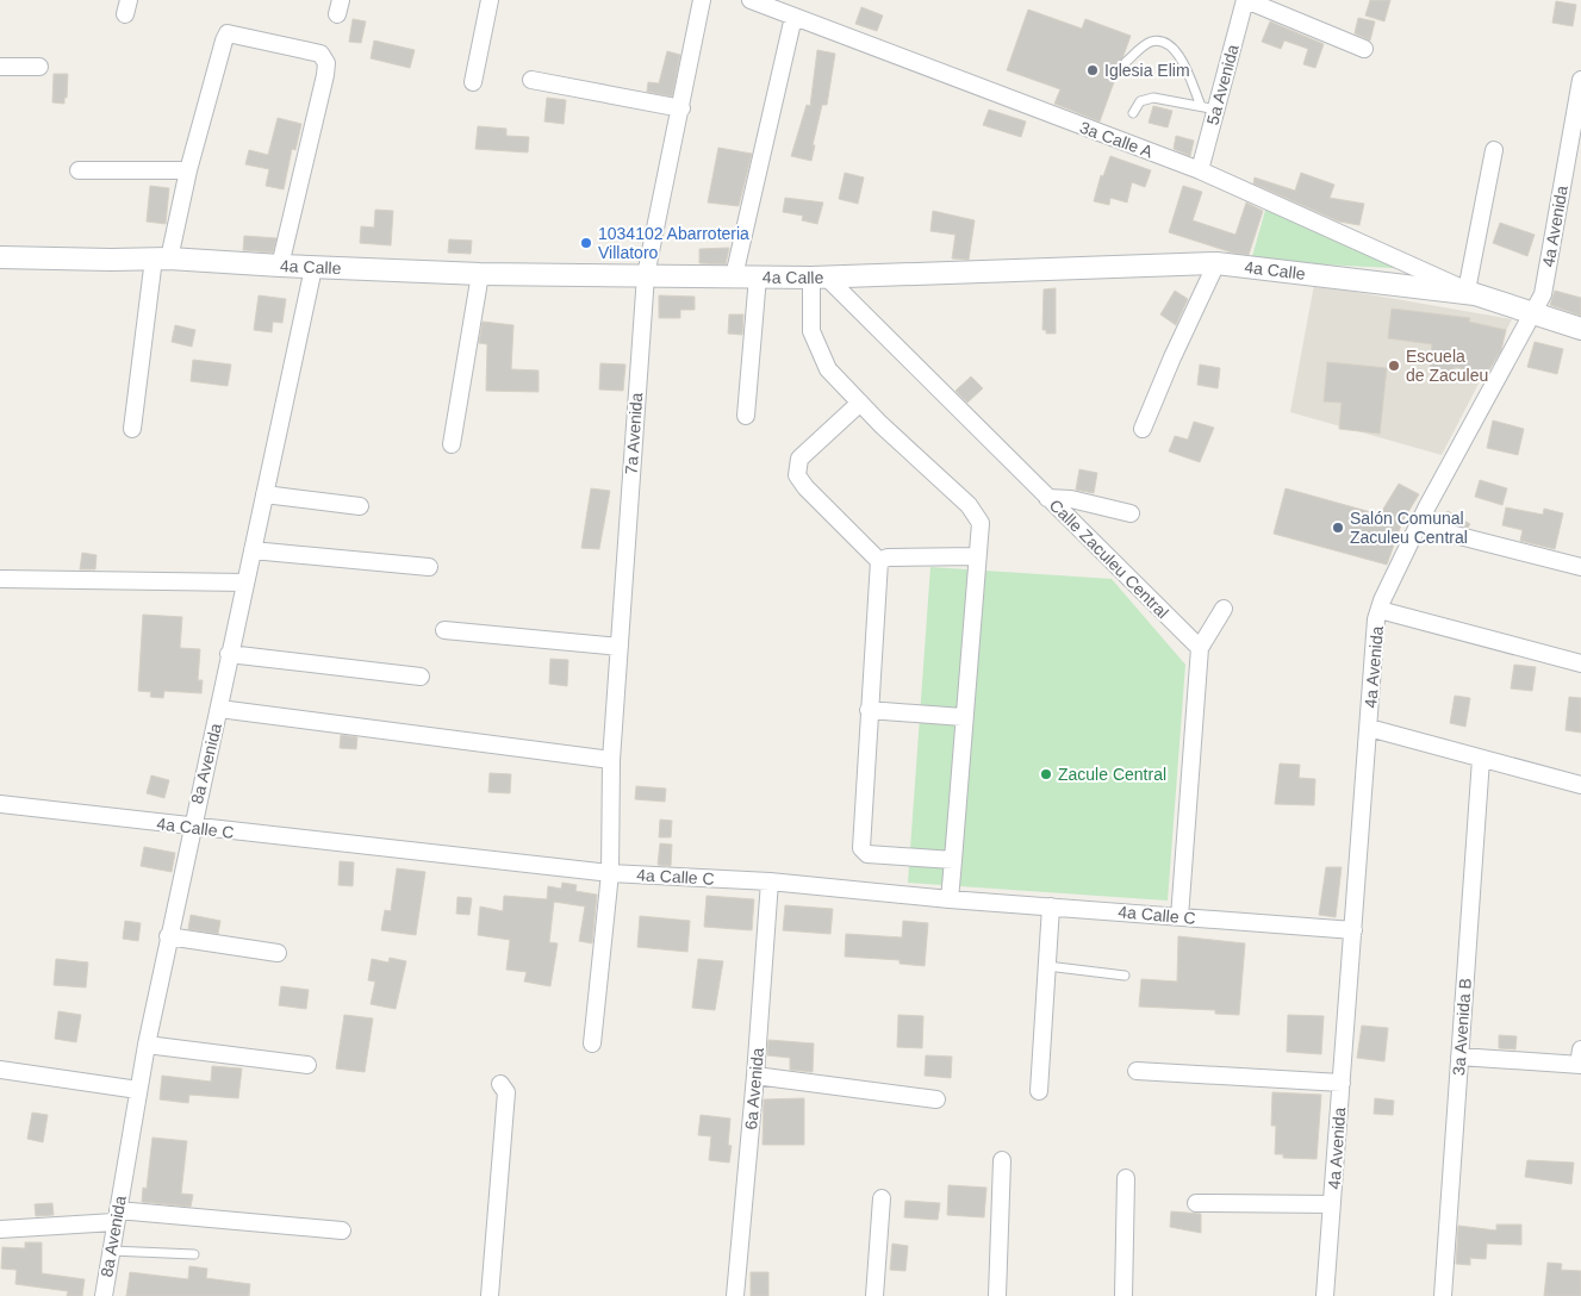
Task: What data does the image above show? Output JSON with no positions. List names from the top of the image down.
{
  "streets": {
    "street": [
      "5a Avenida",
      "3a Calle A",
      "4a Avenida",
      "4a Calle",
      "7a Avenida",
      "Calle Zaculeu Central",
      "8a Avenida",
      "4a Calle C",
      "3a Avenida B",
      "6a Avenida"
    ]
  },
  "crossings": [
    ["5a Avenida", "3a Calle A"],
    ["3a Calle A", "4a Calle"],
    ["4a Avenida", "4a Calle"],
    ["4a Avenida", "4a Calle C"],
    ["4a Calle", "7a Avenida"],
    ["4a Calle", "Calle Zaculeu Central"],
    ["4a Calle", "8a Avenida"],
    ["7a Avenida", "4a Calle C"],
    ["8a Avenida", "4a Calle C"],
    ["4a Calle C", "6a Avenida"]
  ],
  "places": [
    "Iglesia Elim",
    "1034102 Abarroteria Villatoro",
    "Escuela de Zaculeu",
    "Salón Comunal Zaculeu Central",
    "Zacule Central"
  ]
}
